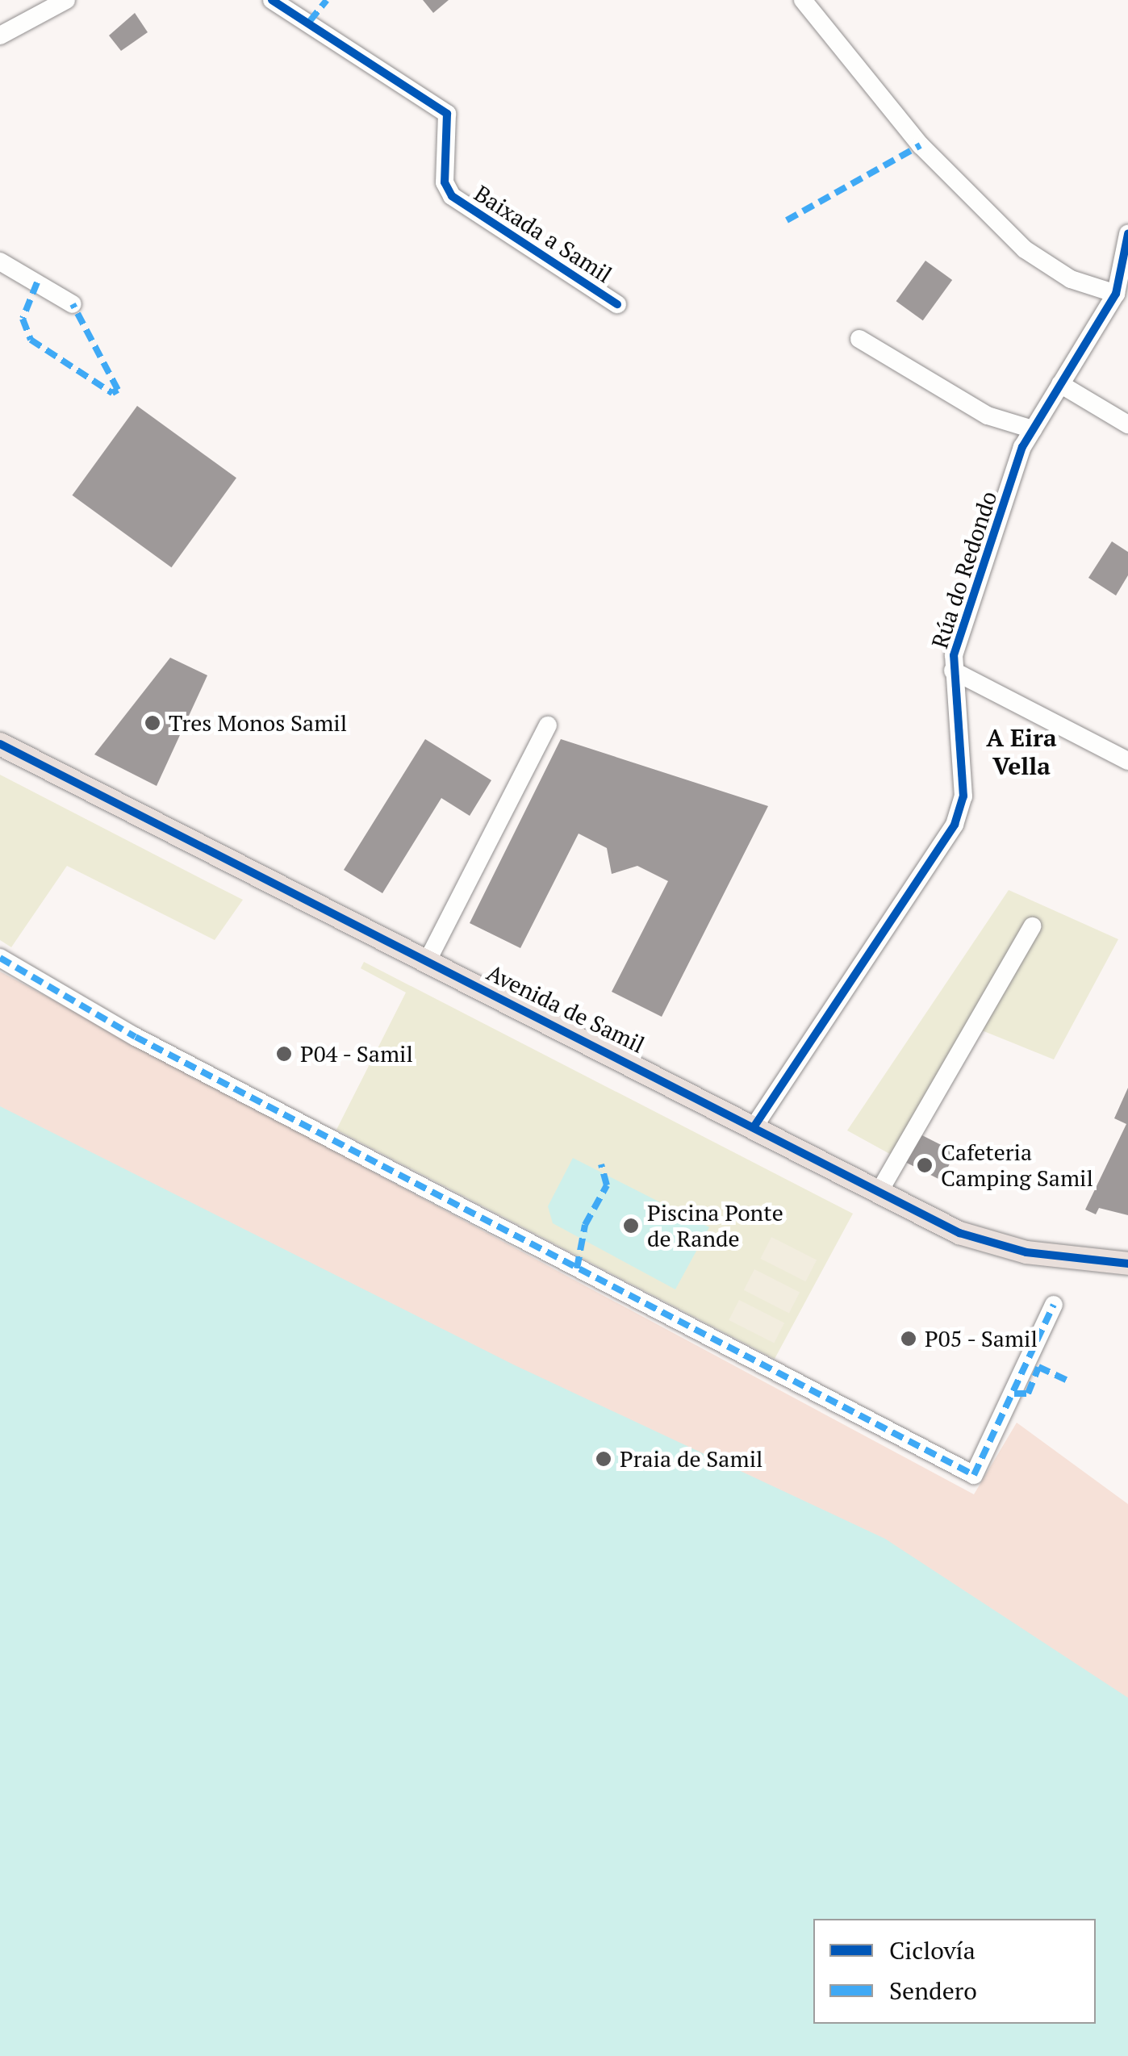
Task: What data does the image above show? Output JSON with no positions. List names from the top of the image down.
{
  "streets": {
    "main road": ["Avenida de Samil"],
    "street": ["Baixada a Samil", "Rúa do Redondo"]
  },
  "crossings": [
    ["Rúa do Redondo", "Avenida de Samil"]
  ],
  "districts": ["A Eira Vella"],
  "places": [
    "Tres Monos Samil",
    "P04 - Samil",
    "Cafeteria Camping Samil",
    "Piscina Ponte de Rande",
    "P05 - Samil",
    "Praia de Samil"
  ],
  "legend": ["Ciclovía", "Sendero"]
}
